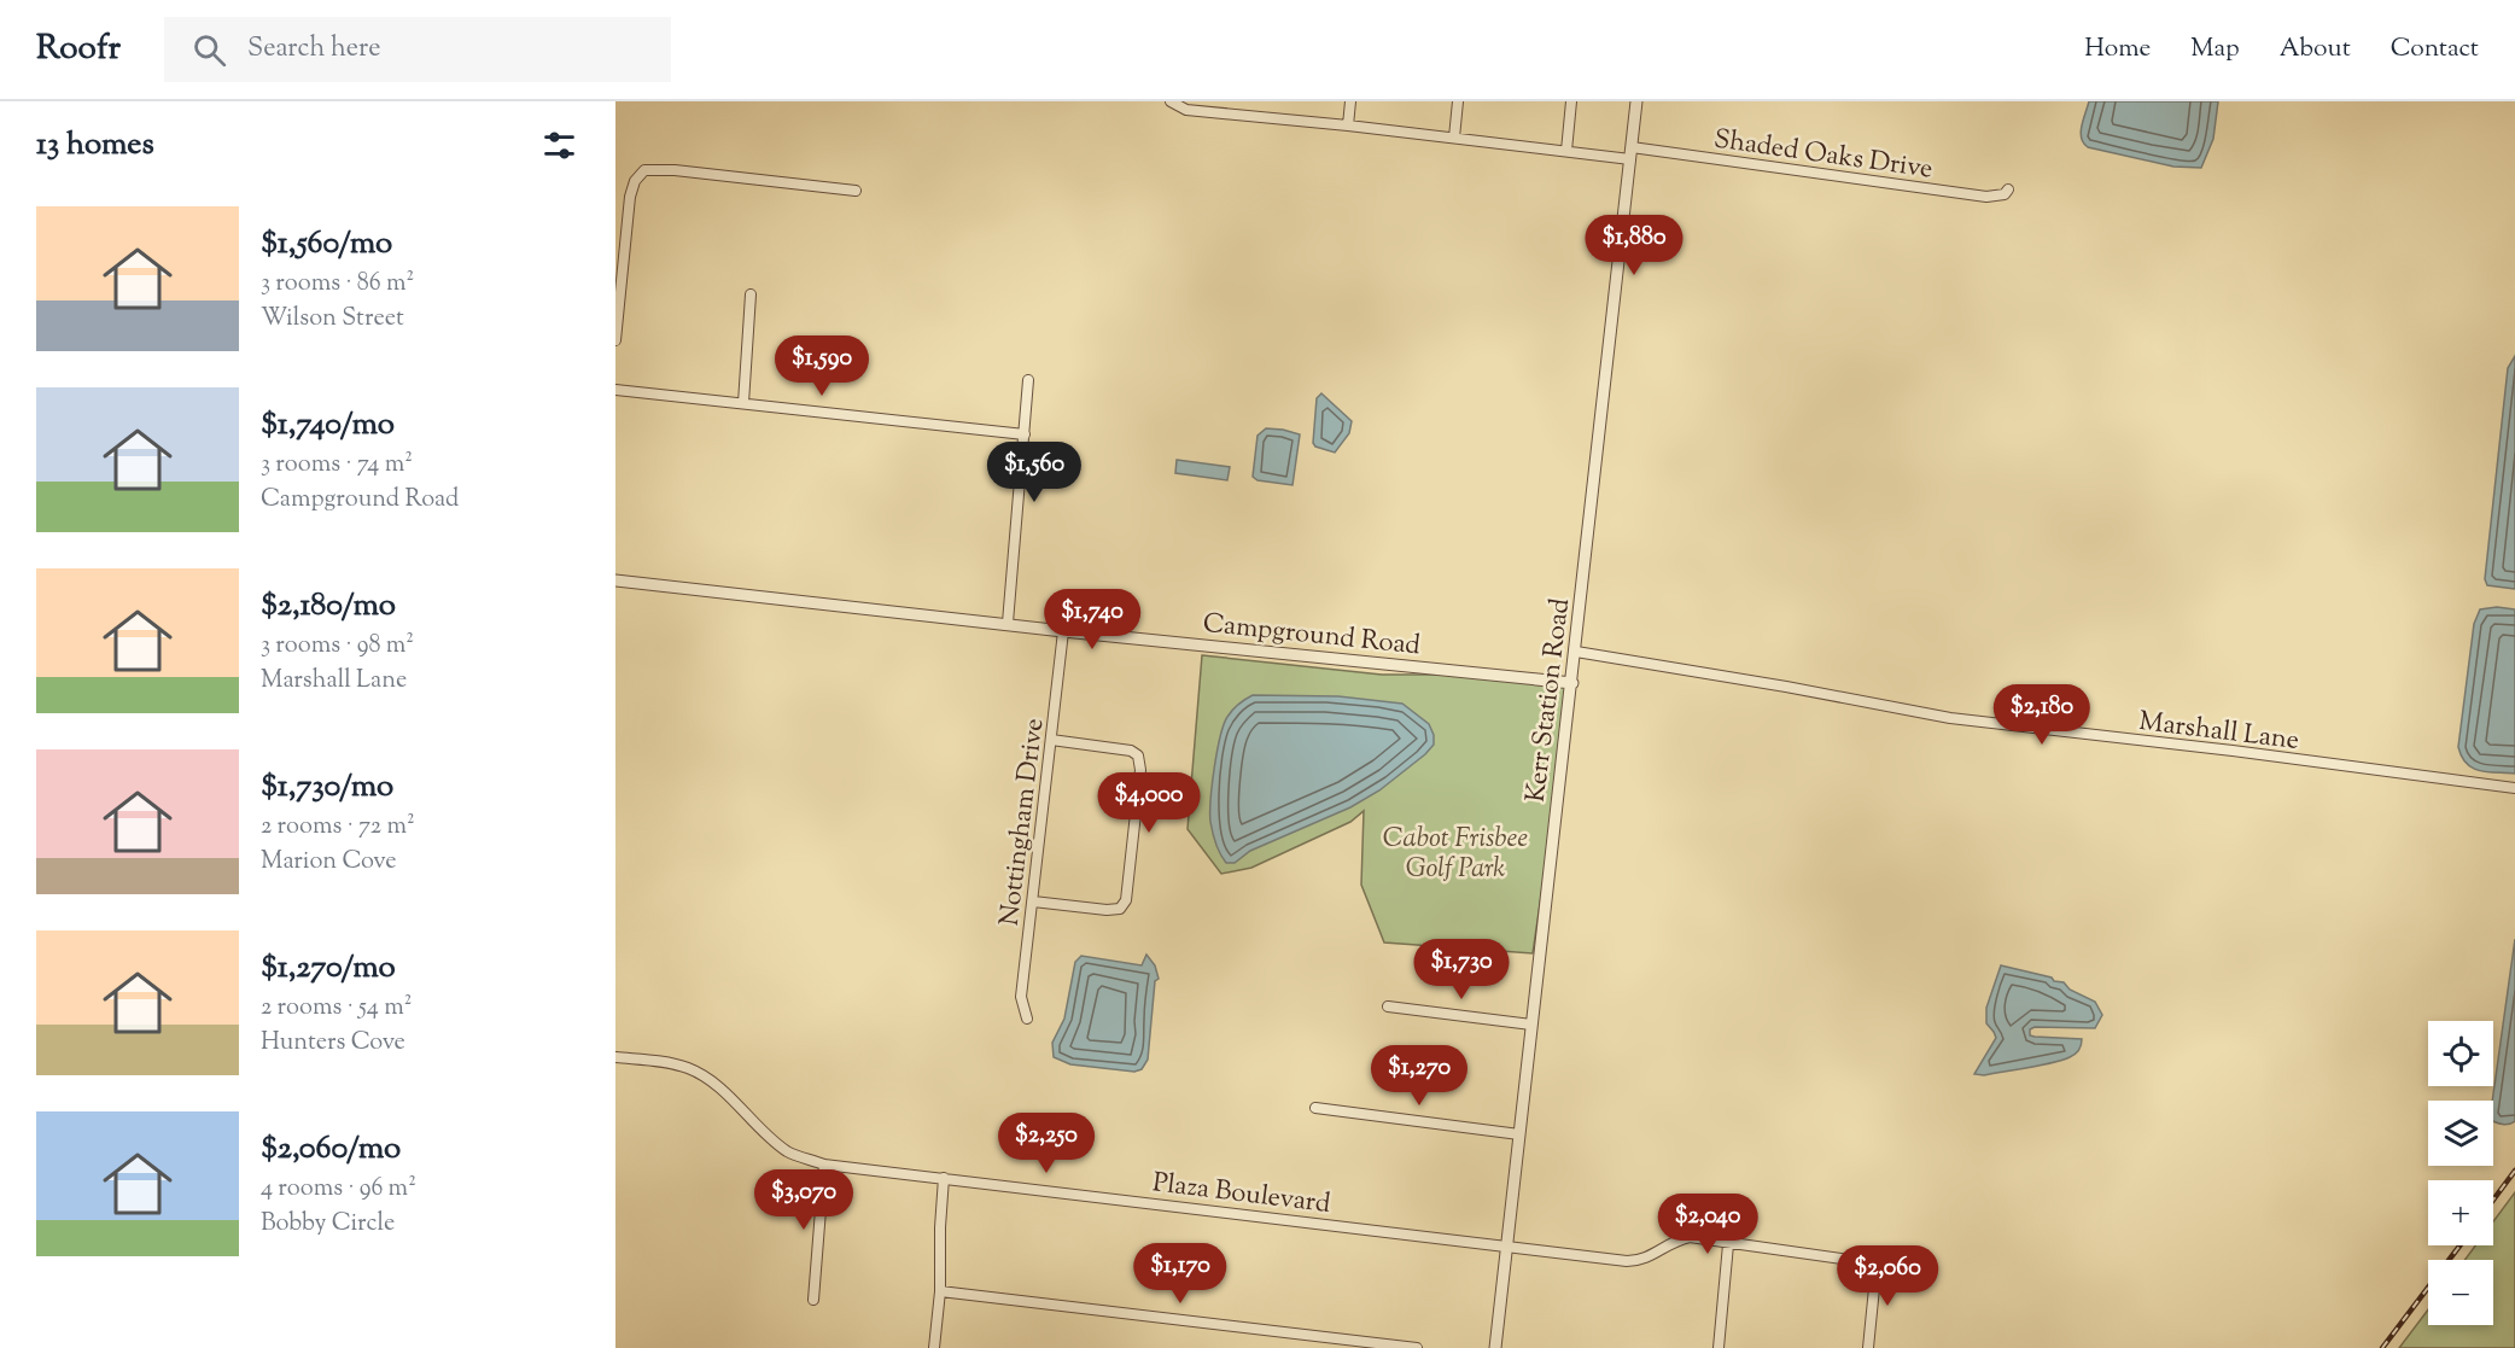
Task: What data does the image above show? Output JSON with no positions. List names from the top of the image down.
{
  "streets": {
    "street": [
      "Shaded Oaks Drive",
      "Campground Road",
      "Kerr Station Road",
      "Marshall Lane",
      "Nottingham Drive",
      "Plaza Boulevard"
    ]
  },
  "crossings": [
    ["Shaded Oaks Drive", "Kerr Station Road"],
    ["Campground Road", "Kerr Station Road"],
    ["Campground Road", "Nottingham Drive"],
    ["Kerr Station Road", "Marshall Lane"],
    ["Kerr Station Road", "Plaza Boulevard"]
  ],
  "parks": ["Cabot Frisbee Golf Park"],
  "page": {
    "header": "Roofr",
    "search": "Search here",
    "nav": [
      "Home",
      "Map",
      "About",
      "Contact"
    ],
    "heading": "13 homes",
    "list": [
      {
        "name": "$1,560/mo",
        "note": "3 rooms · 86 m² · Wilson Street"
      },
      {
        "name": "$1,740/mo",
        "note": "3 rooms · 74 m² · Campground Road"
      },
      {
        "name": "$2,180/mo",
        "note": "3 rooms · 98 m² · Marshall Lane"
      },
      {
        "name": "$1,730/mo",
        "note": "2 rooms · 72 m² · Marion Cove"
      },
      {
        "name": "$1,270/mo",
        "note": "2 rooms · 54 m² · Hunters Cove"
      },
      {
        "name": "$2,060/mo",
        "note": "4 rooms · 96 m² · Bobby Circle"
      }
    ],
    "price": [
      "$1,880",
      "$1,590",
      "$1,560",
      "$1,740",
      "$2,180",
      "$4,000",
      "$1,730",
      "$1,270",
      "$2,250",
      "$3,070",
      "$2,040",
      "$1,170",
      "$2,060"
    ],
    "map_buttons": ["+", "−"]
  }
}
